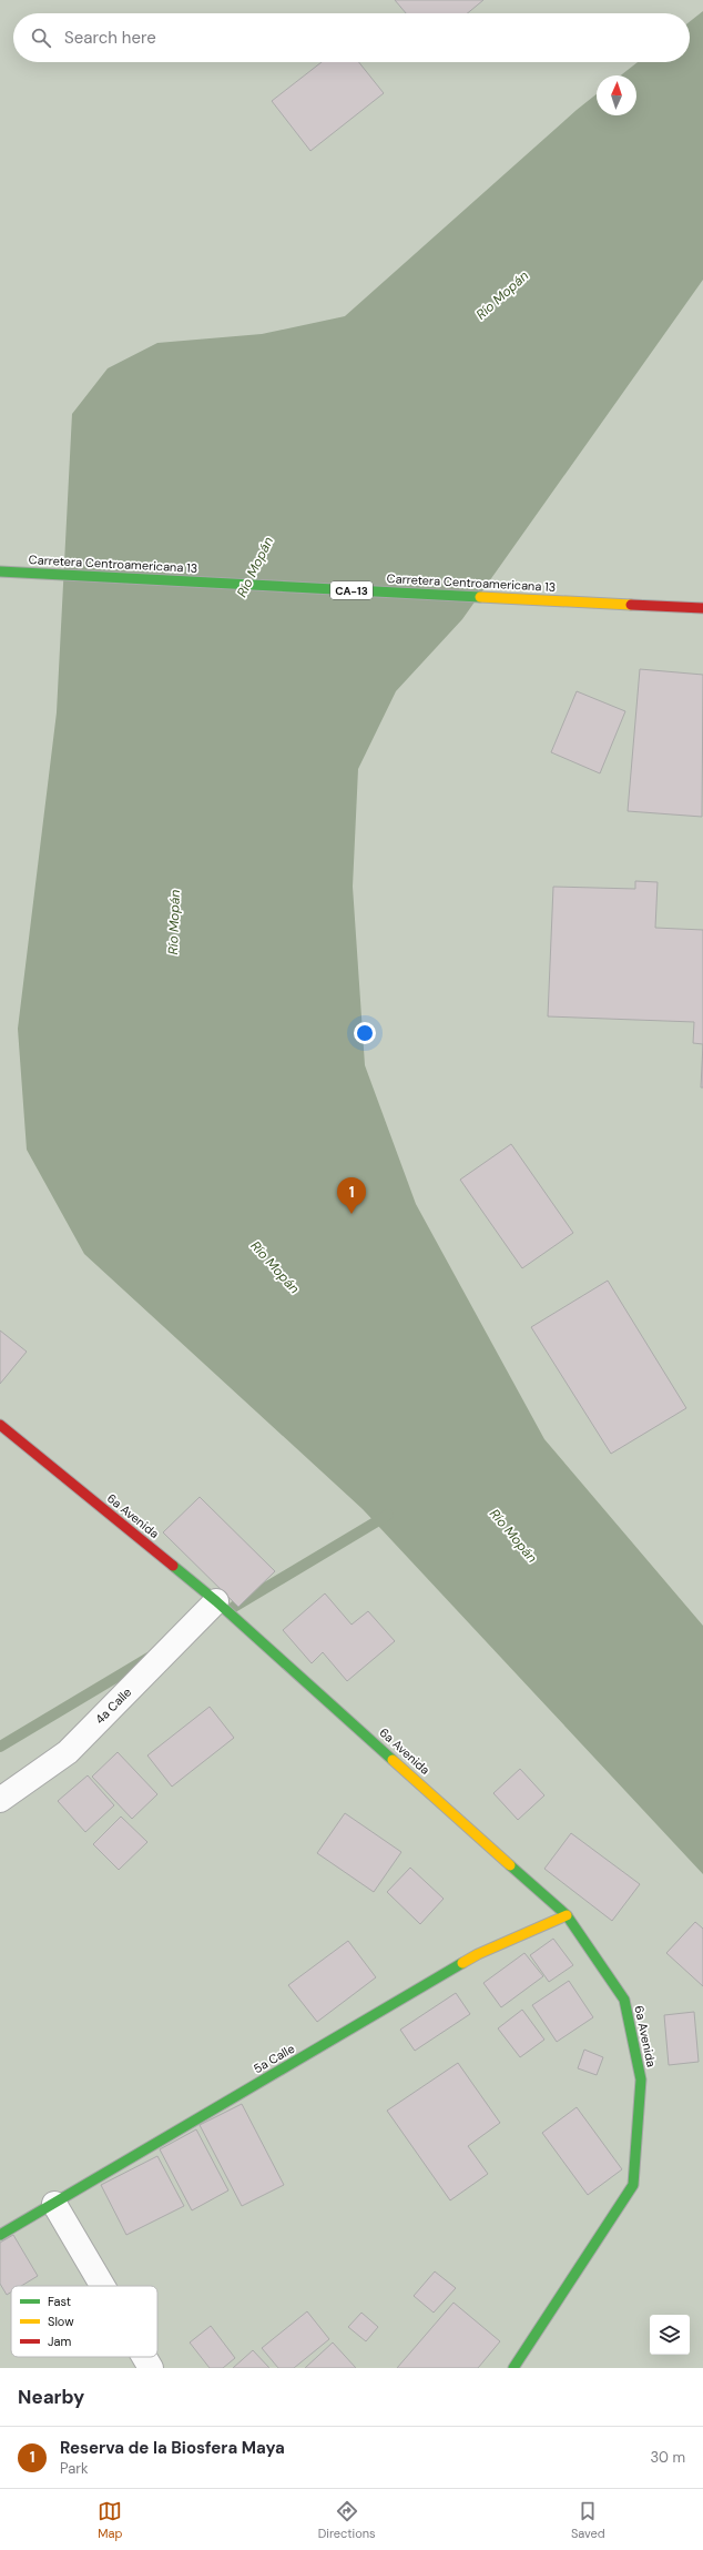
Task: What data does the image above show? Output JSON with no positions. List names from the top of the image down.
{
  "streets": {
    "main road": [
      "Carretera Centroamericana 13",
      "CA-13",
      "6a Avenida",
      "5a Calle"
    ],
    "street": ["4a Calle"]
  },
  "crossings": [
    ["6a Avenida", "4a Calle"],
    ["6a Avenida", "5a Calle"]
  ],
  "water": ["Río Mopán"],
  "legend": ["Fast", "Slow", "Jam"],
  "north": "top",
  "page": {
    "search": "Search here",
    "pins": "1",
    "heading": "Nearby",
    "list": [
      {
        "mark": "1",
        "name": "Reserva de la Biosfera Maya",
        "note": "Park",
        "value": "30 m"
      }
    ],
    "nav": ["Map", "Directions", "Saved"]
  }
}
